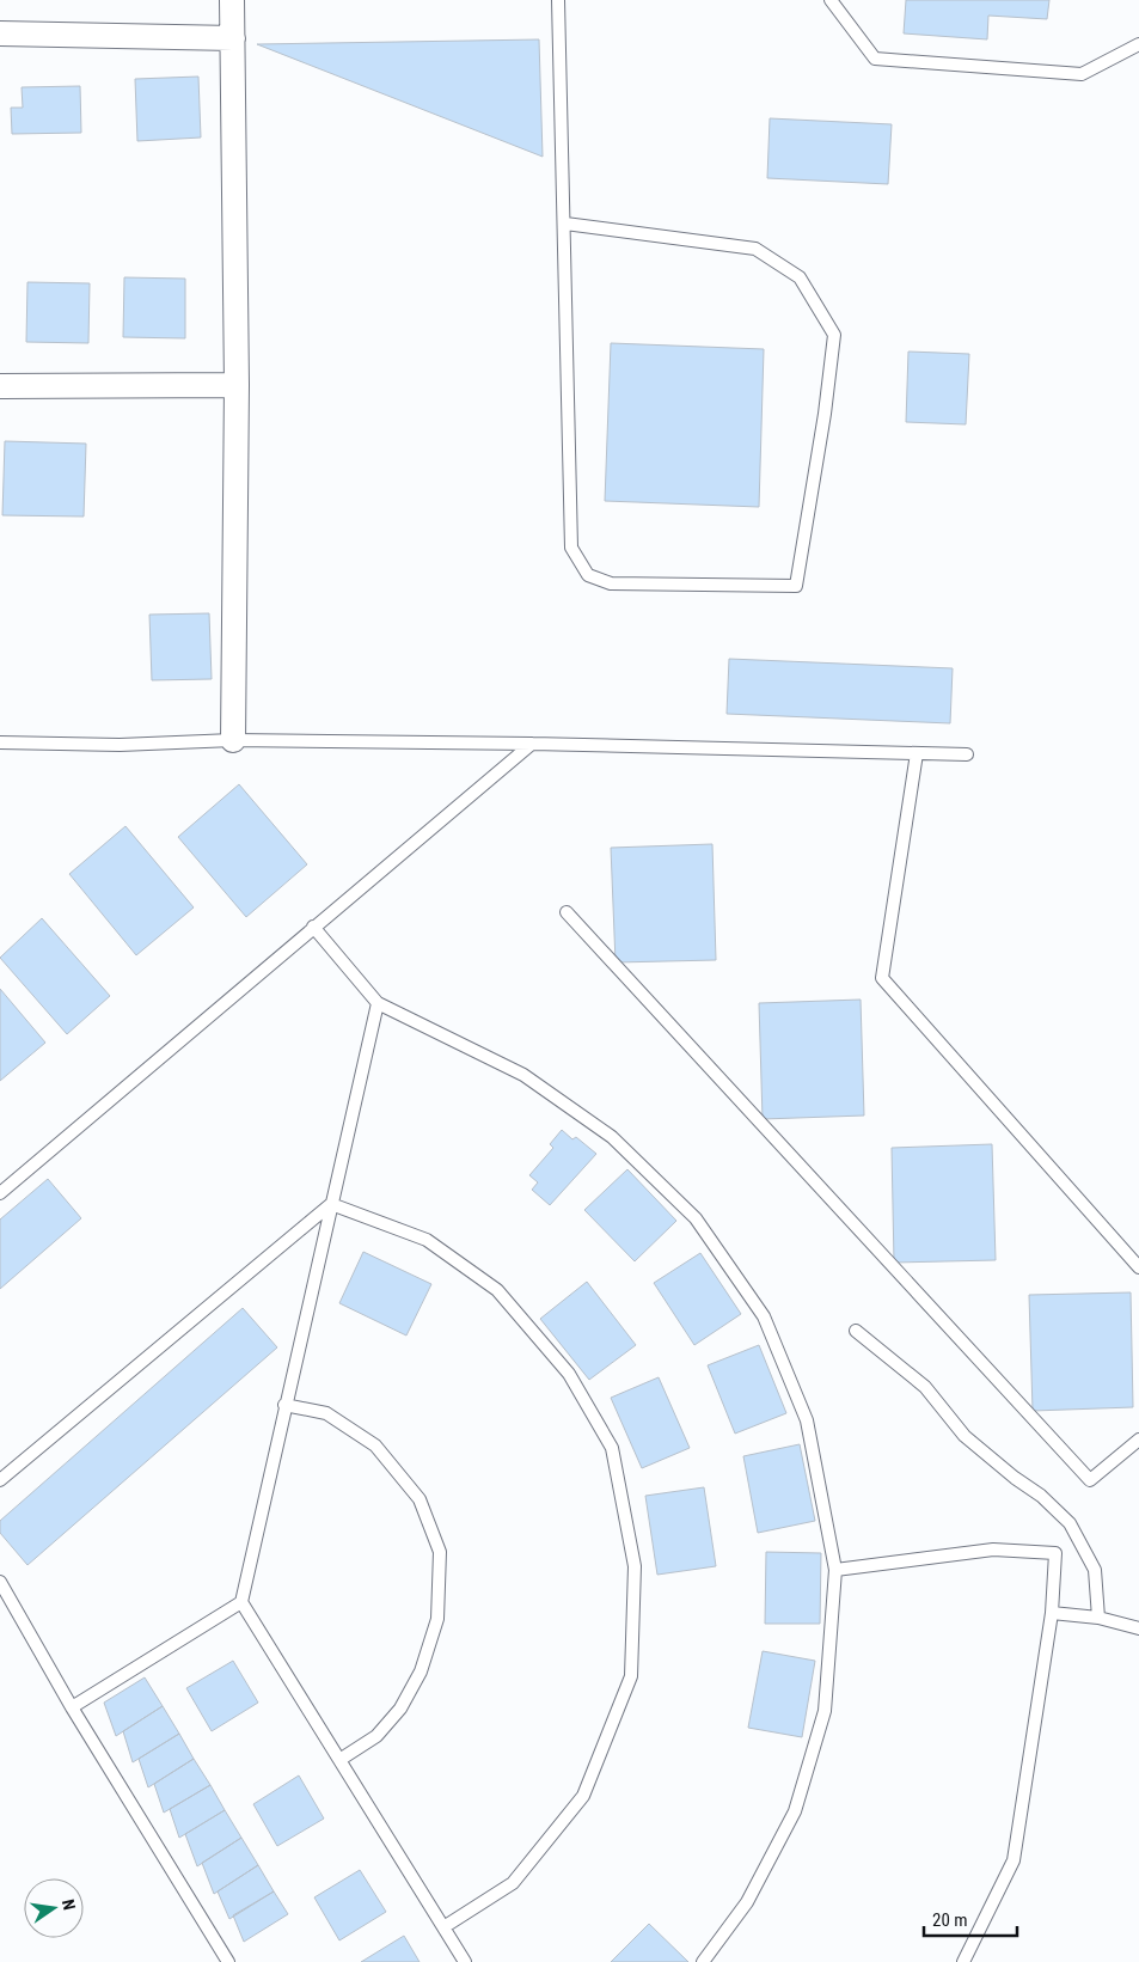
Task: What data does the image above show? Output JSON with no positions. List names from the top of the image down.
{
  "scale_bar": "20 m",
  "north": "right"
}
